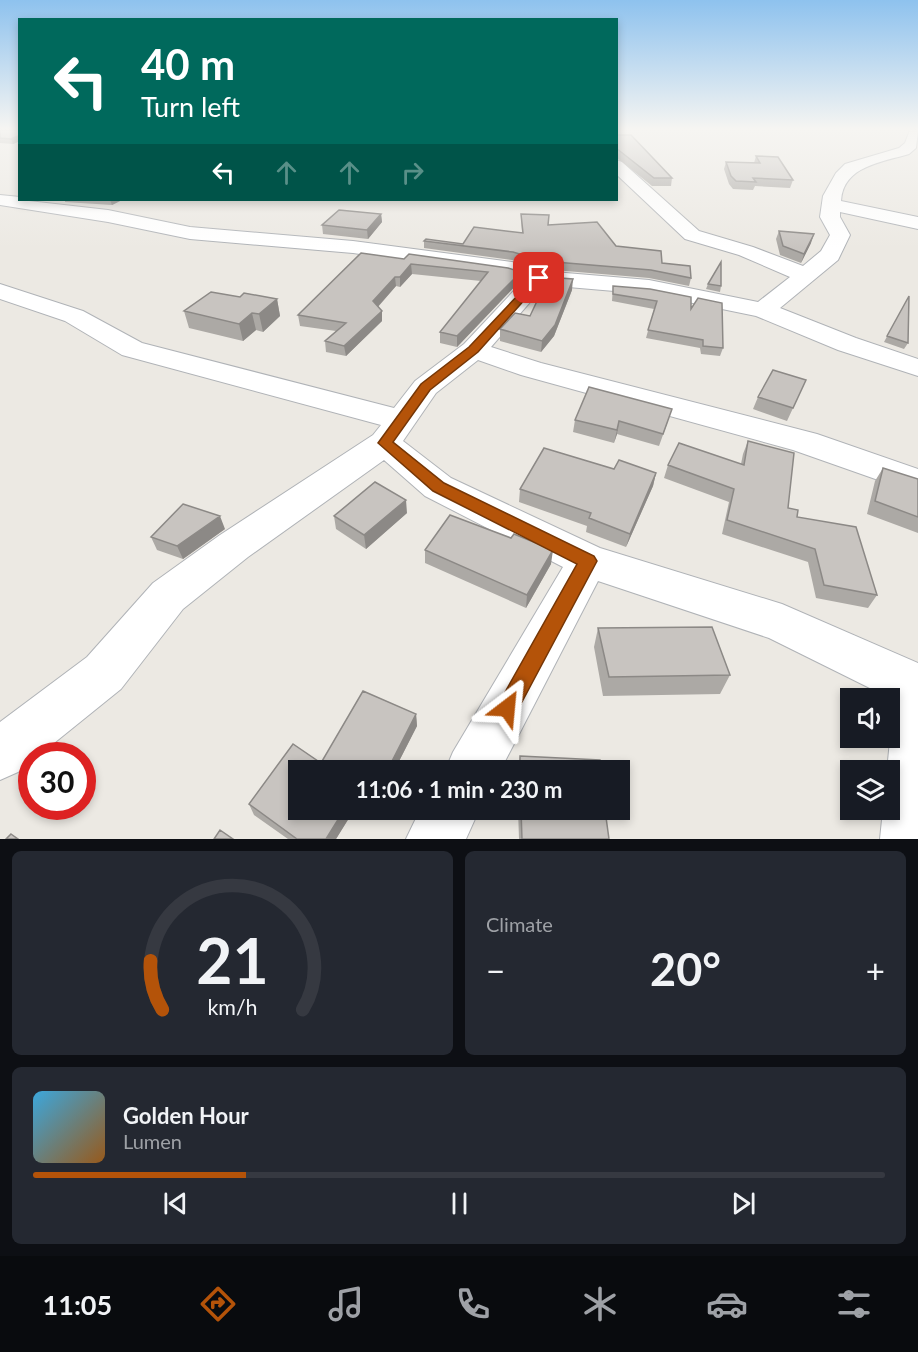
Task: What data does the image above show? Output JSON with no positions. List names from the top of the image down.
{
  "page": {
    "turn": ["40 m", "Turn left"],
    "limit": "30",
    "trip": "11:06 · 1 min · 230 m",
    "tile": "Climate",
    "heat": ["−", "20°", "+"],
    "song": ["Golden Hour", "Lumen"],
    "tabs": "11:05",
    "gauge": ["21", "km/h"]
  }
}
